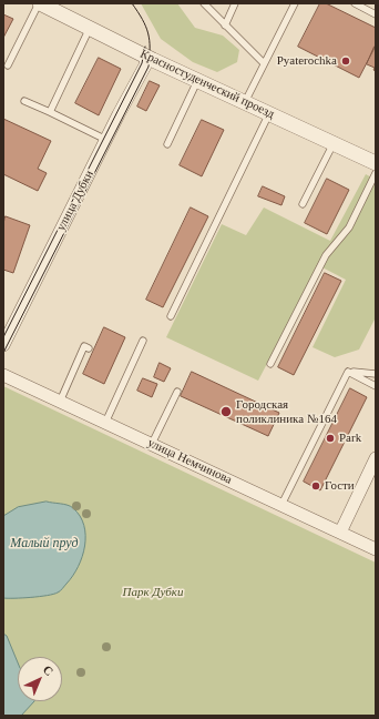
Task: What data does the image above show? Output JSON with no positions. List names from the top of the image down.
{
  "streets": {
    "street": ["Красностуденческий проезд", "улица Дубки", "улица Немчинова"]
  },
  "crossings": [
    ["Красностуденческий проезд", "улица Дубки"]
  ],
  "water": ["Малый пруд"],
  "parks": ["Парк Дубки"],
  "places": [
    "Pyaterochka",
    "Городская поликлиника №164",
    "Park",
    "Гости"
  ],
  "north": "top right"
}
